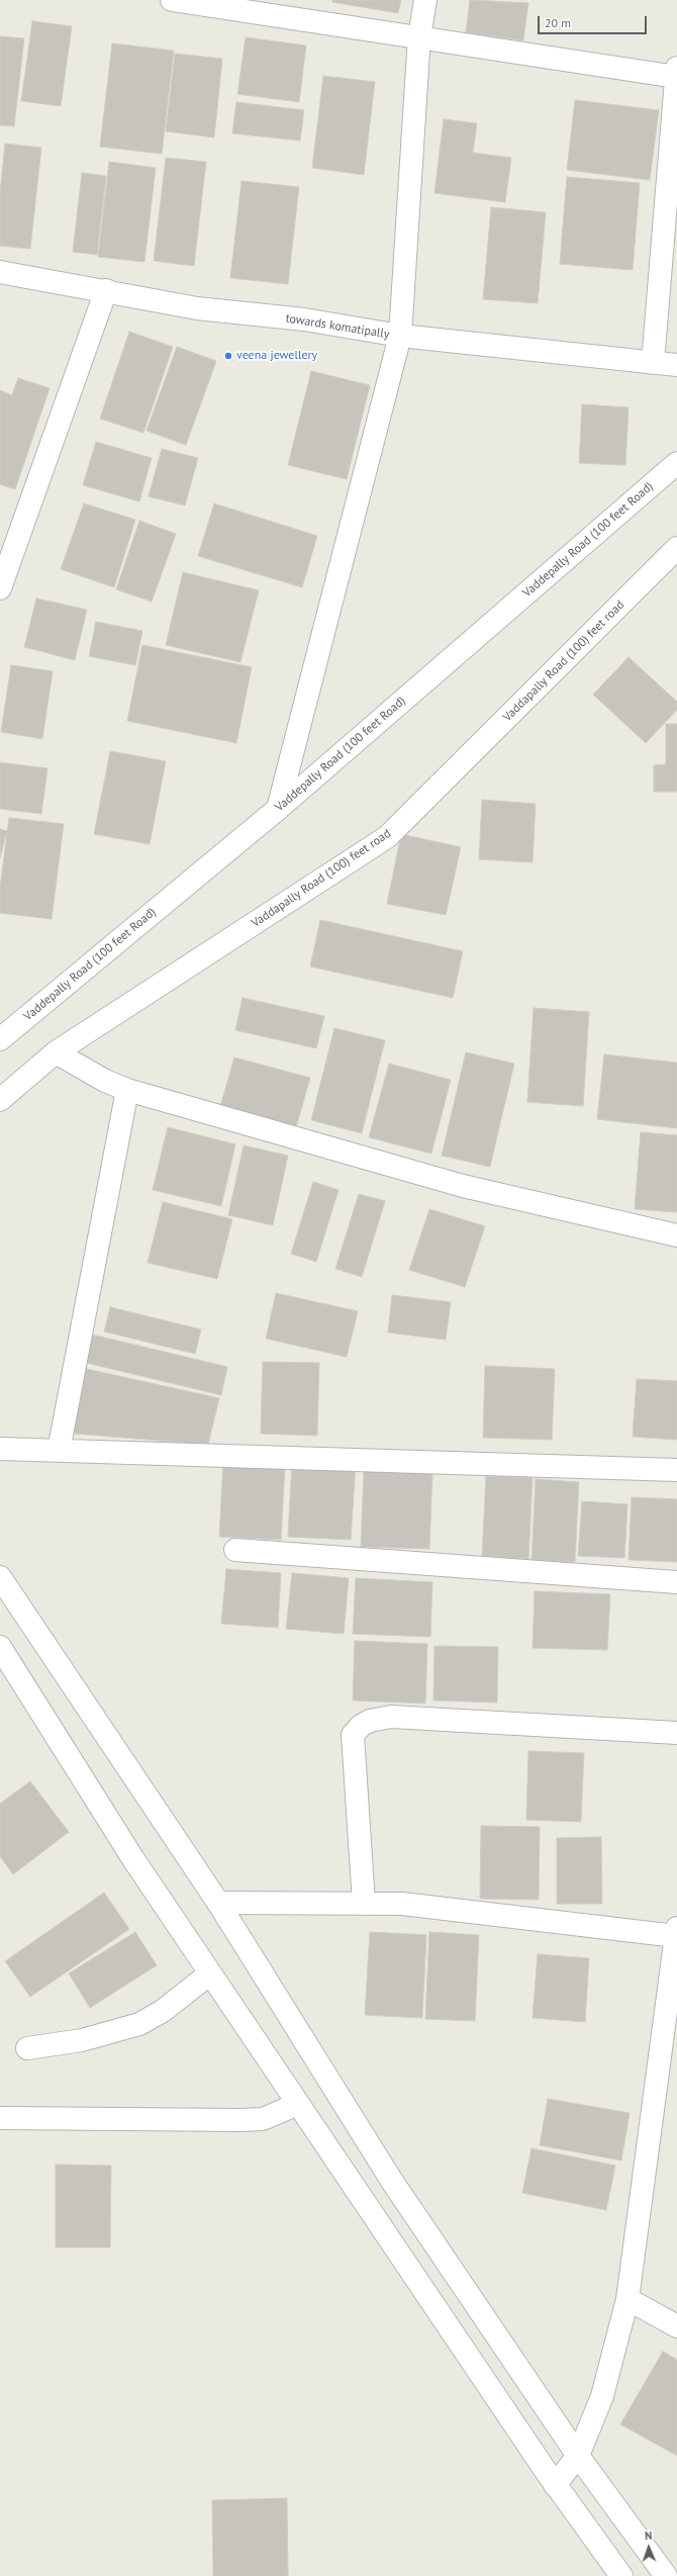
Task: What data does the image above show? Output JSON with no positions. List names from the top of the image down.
{
  "streets": {
    "street": ["towards komatipally", "Vaddepally Road (100 feet Road)", "Vaddapally Road (100) feet road"]
  },
  "places": ["veena jewellery"],
  "scale_bar": "20 m",
  "north": "top"
}
